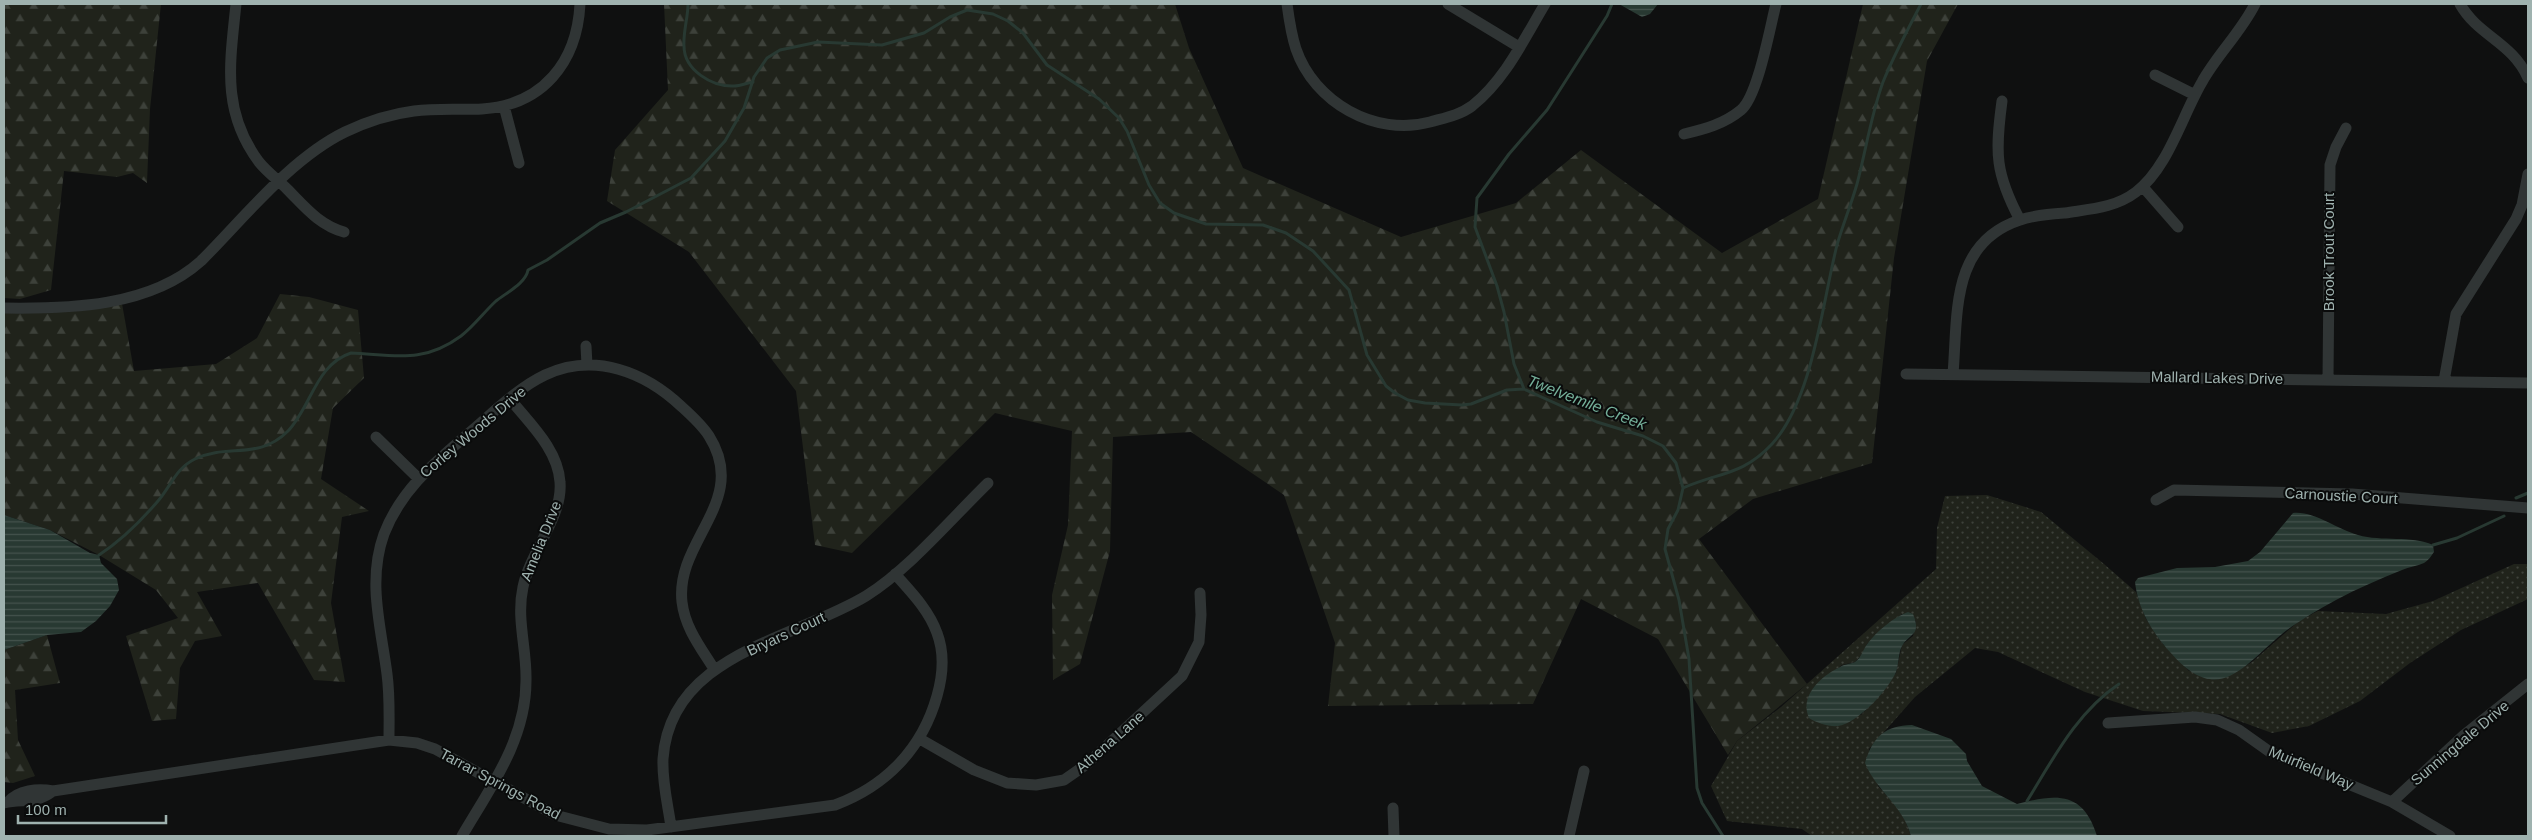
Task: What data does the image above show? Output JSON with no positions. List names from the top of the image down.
{
  "streets": {
    "street": [
      "Brook Trout Court",
      "Mallard Lakes Drive",
      "Corley Woods Drive",
      "Carnoustie Court",
      "Amelia Drive",
      "Bryars Court",
      "Athena Lane",
      "Sunningdale Drive",
      "Muirfield Way",
      "Tarrar Springs Road"
    ]
  },
  "crossings": [
    ["Brook Trout Court", "Mallard Lakes Drive"],
    ["Corley Woods Drive", "Amelia Drive"],
    ["Corley Woods Drive", "Bryars Court"],
    ["Corley Woods Drive", "Tarrar Springs Road"],
    ["Amelia Drive", "Tarrar Springs Road"],
    ["Bryars Court", "Tarrar Springs Road"],
    ["Athena Lane", "Tarrar Springs Road"],
    ["Sunningdale Drive", "Muirfield Way"]
  ],
  "water": ["Twelvemile Creek"],
  "scale_bar": "100 m"
}
